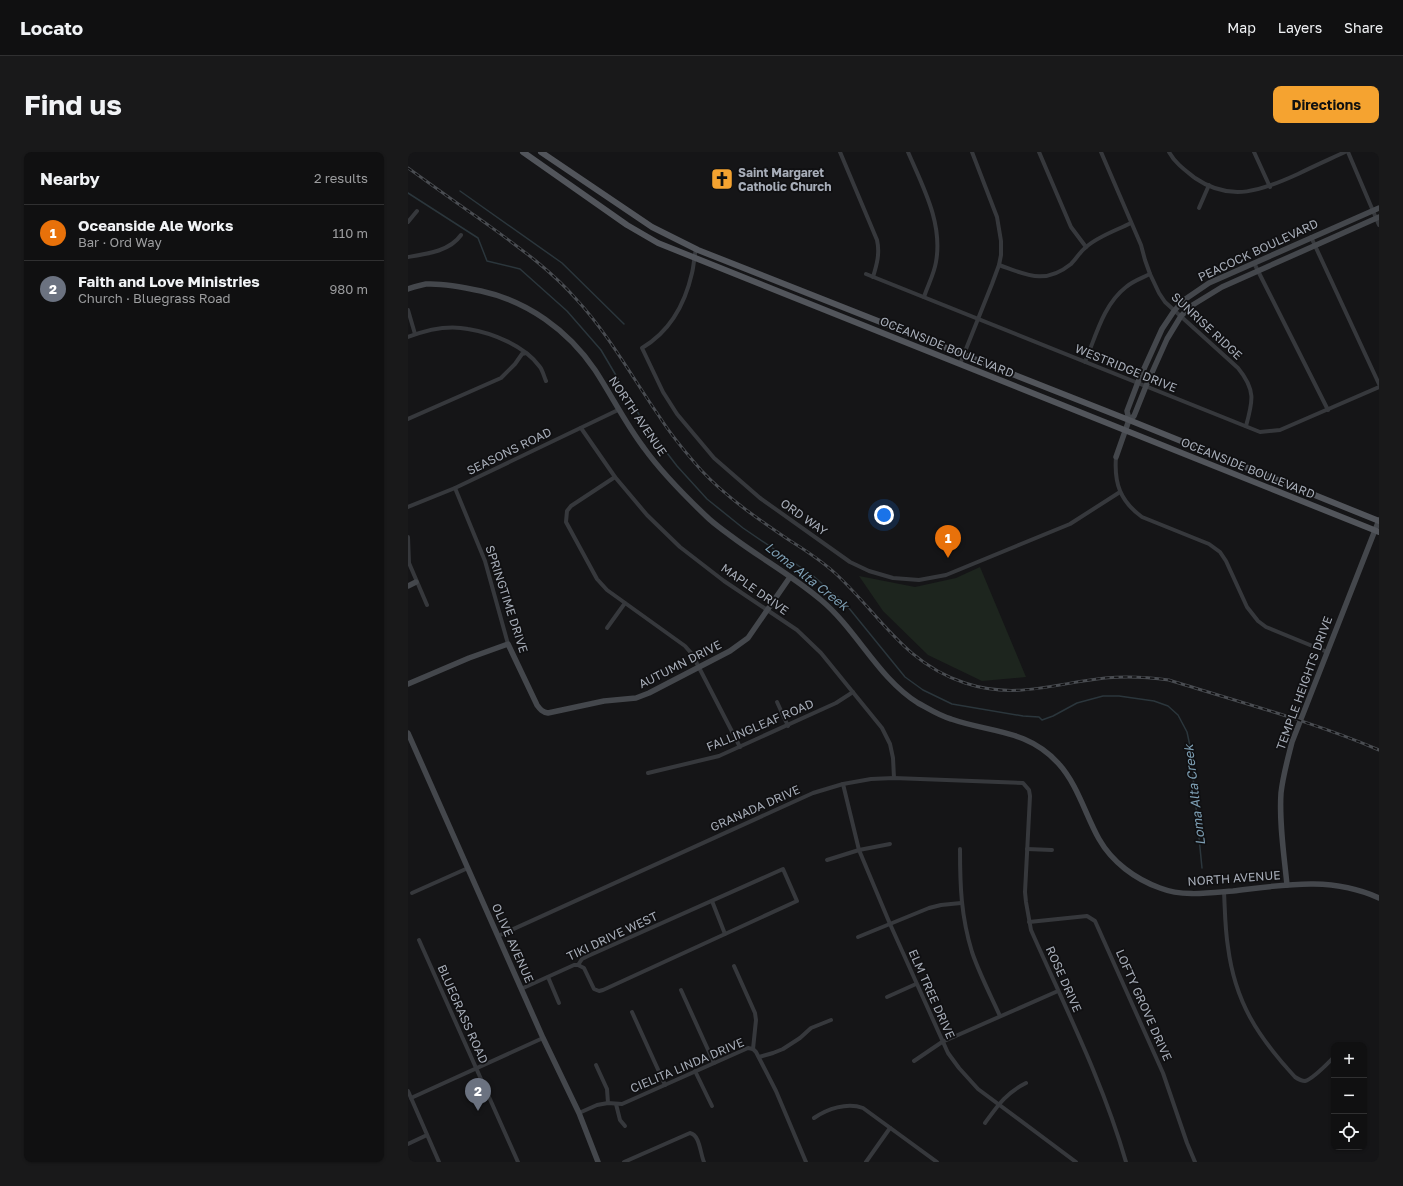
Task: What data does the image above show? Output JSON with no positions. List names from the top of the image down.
{
  "streets": {
    "main road": [
      "PEACOCK BOULEVARD",
      "OCEANSIDE BOULEVARD",
      "NORTH AVENUE",
      "SPRINGTIME DRIVE",
      "AUTUMN DRIVE",
      "TEMPLE HEIGHTS DRIVE",
      "OLIVE AVENUE"
    ],
    "street": [
      "SUNRISE RIDGE",
      "WESTRIDGE DRIVE",
      "SEASONS ROAD",
      "ORD WAY",
      "MAPLE DRIVE",
      "FALLINGLEAF ROAD",
      "GRANADA DRIVE",
      "TIKI DRIVE WEST",
      "ROSE DRIVE",
      "ELM TREE DRIVE",
      "LOFTY GROVE DRIVE",
      "BLUEGRASS ROAD",
      "CIELITA LINDA DRIVE"
    ]
  },
  "crossings": [
    ["PEACOCK BOULEVARD", "SUNRISE RIDGE"],
    ["PEACOCK BOULEVARD", "OCEANSIDE BOULEVARD"],
    ["PEACOCK BOULEVARD", "WESTRIDGE DRIVE"],
    ["PEACOCK BOULEVARD", "ORD WAY"],
    ["PEACOCK BOULEVARD", "TEMPLE HEIGHTS DRIVE"],
    ["SUNRISE RIDGE", "WESTRIDGE DRIVE"],
    ["OCEANSIDE BOULEVARD", "ORD WAY"],
    ["OCEANSIDE BOULEVARD", "TEMPLE HEIGHTS DRIVE"],
    ["NORTH AVENUE", "SEASONS ROAD"],
    ["NORTH AVENUE", "AUTUMN DRIVE"],
    ["NORTH AVENUE", "TEMPLE HEIGHTS DRIVE"],
    ["SEASONS ROAD", "MAPLE DRIVE"],
    ["SEASONS ROAD", "SPRINGTIME DRIVE"],
    ["MAPLE DRIVE", "AUTUMN DRIVE"],
    ["MAPLE DRIVE", "FALLINGLEAF ROAD"],
    ["MAPLE DRIVE", "GRANADA DRIVE"],
    ["SPRINGTIME DRIVE", "AUTUMN DRIVE"],
    ["GRANADA DRIVE", "OLIVE AVENUE"],
    ["GRANADA DRIVE", "ROSE DRIVE"],
    ["GRANADA DRIVE", "ELM TREE DRIVE"],
    ["TIKI DRIVE WEST", "OLIVE AVENUE"],
    ["OLIVE AVENUE", "CIELITA LINDA DRIVE"],
    ["ROSE DRIVE", "LOFTY GROVE DRIVE"]
  ],
  "water": ["Loma Alta Creek"],
  "places": {
    "church": ["Saint Margaret Catholic Church"]
  },
  "page": {
    "header": "Locato",
    "nav": ["Map", "Layers", "Share"],
    "buttons": "Directions",
    "title": "Find us",
    "heading": ["Nearby", "2 results"],
    "list": [
      {
        "mark": "1",
        "name": "Oceanside Ale Works",
        "note": "Bar · Ord Way",
        "value": "110 m"
      },
      {
        "mark": "2",
        "name": "Faith and Love Ministries",
        "note": "Church · Bluegrass Road",
        "value": "980 m"
      }
    ],
    "pins": ["1", "2"],
    "map_buttons": ["+", "−"]
  }
}
